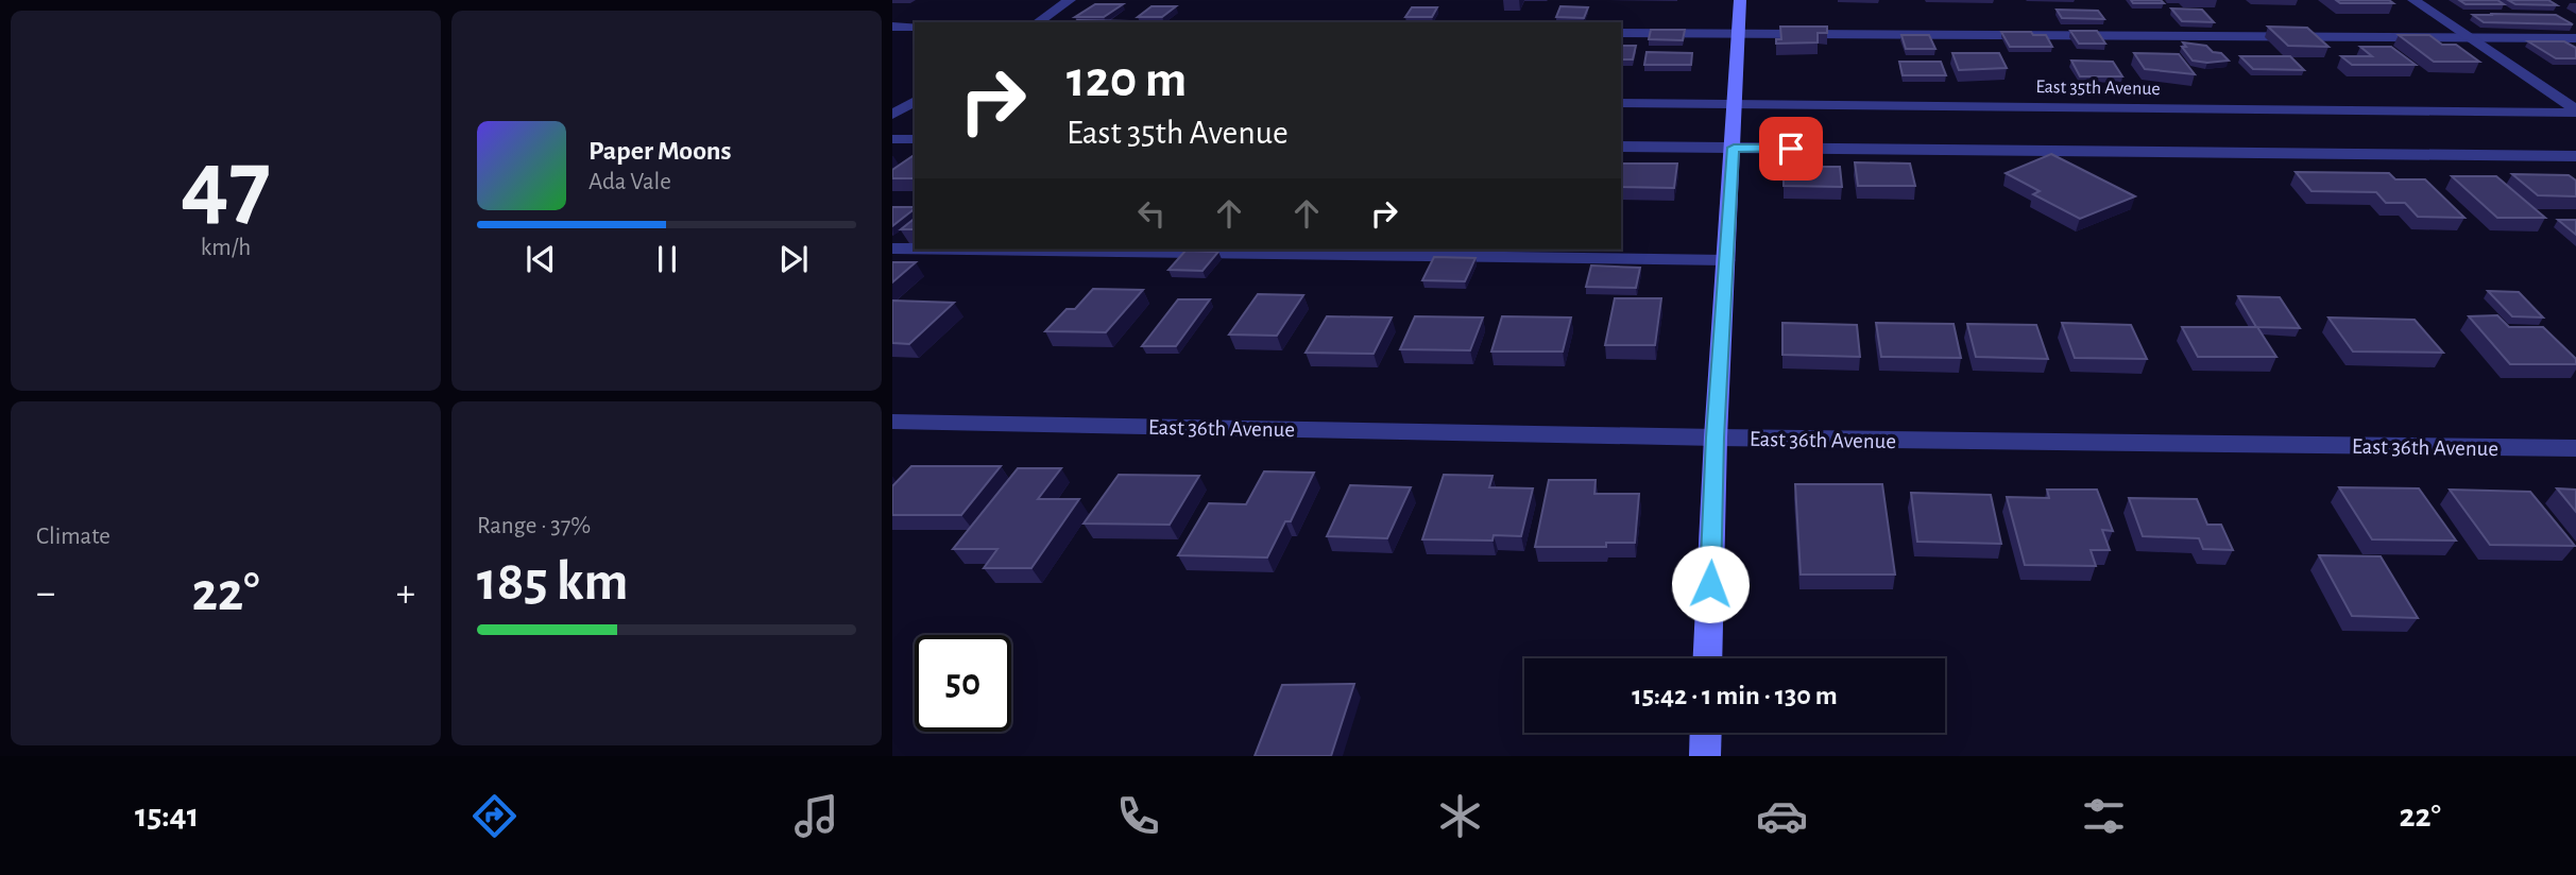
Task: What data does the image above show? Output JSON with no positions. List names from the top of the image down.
{
  "streets": {
    "street": ["East 35th Avenue", "East 36th Avenue"]
  },
  "page": {
    "tile": [
      ["47", "km/h"],
      "Climate",
      ["Range · 37%", "185 km"]
    ],
    "turn": ["120 m", "East 35th Avenue"],
    "song": ["Paper Moons", "Ada Vale"],
    "heat": ["−", "22°", "+"],
    "limit": "50",
    "trip": "15:42 · 1 min · 130 m",
    "tabs": ["15:41", "22°"]
  }
}
